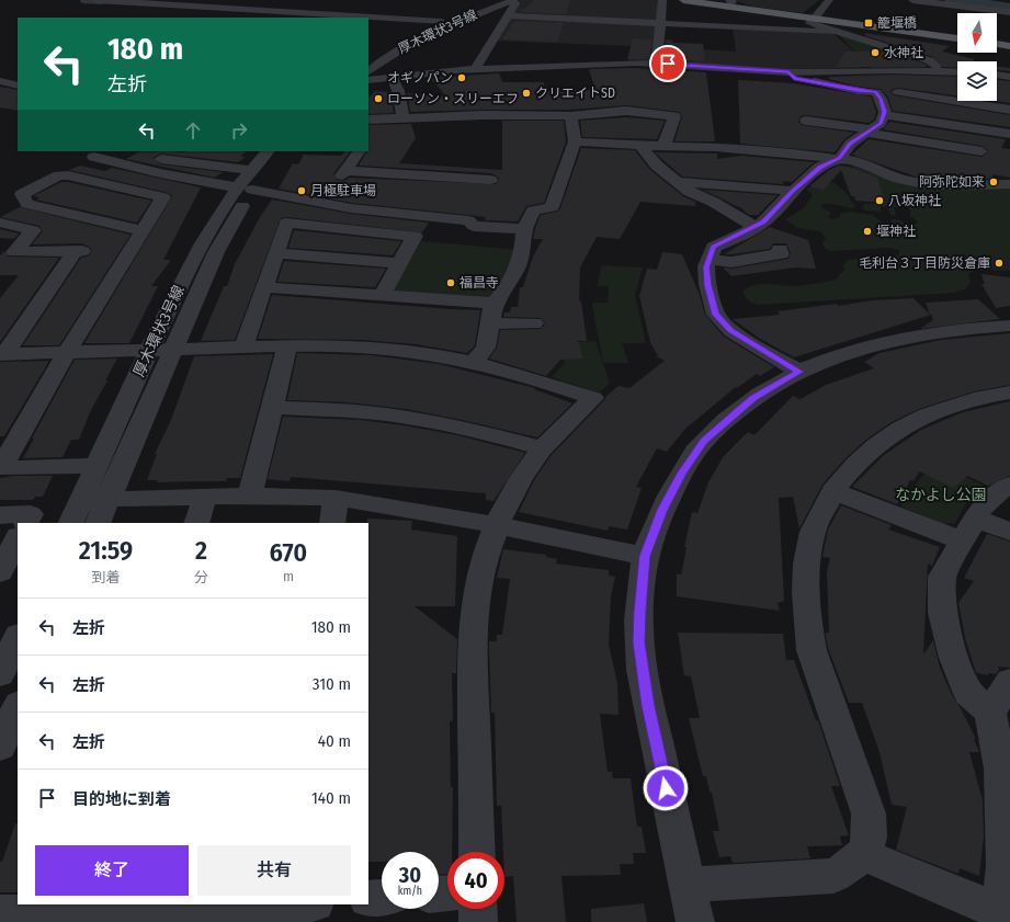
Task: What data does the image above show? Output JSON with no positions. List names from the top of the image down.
{
  "streets": {
    "street": ["厚木環状3号線"]
  },
  "parks": ["なかよし公園"],
  "places": {
    "transit": ["籠堰橋"],
    "other": [
      "水神社",
      "オギノパン",
      "クリエイトSD",
      "ローソン・スリーエフ",
      "阿弥陀如来",
      "月極駐車場",
      "八坂神社",
      "堰神社",
      "毛利台３丁目防災倉庫",
      "福昌寺"
    ]
  },
  "north": "bottom",
  "page": {
    "turn": ["180 m", "左折"],
    "eta": [
      "21:59",
      "到着",
      "2",
      "分",
      "670",
      "m"
    ],
    "list": [
      {
        "name": "左折",
        "value": "180 m"
      },
      {
        "name": "左折",
        "value": "310 m"
      },
      {
        "name": "左折",
        "value": "40 m"
      },
      {
        "name": "目的地に到着",
        "value": "140 m"
      }
    ],
    "buttons": ["終了", "共有"],
    "speed": "30 km/h",
    "limit": "40"
  }
}
